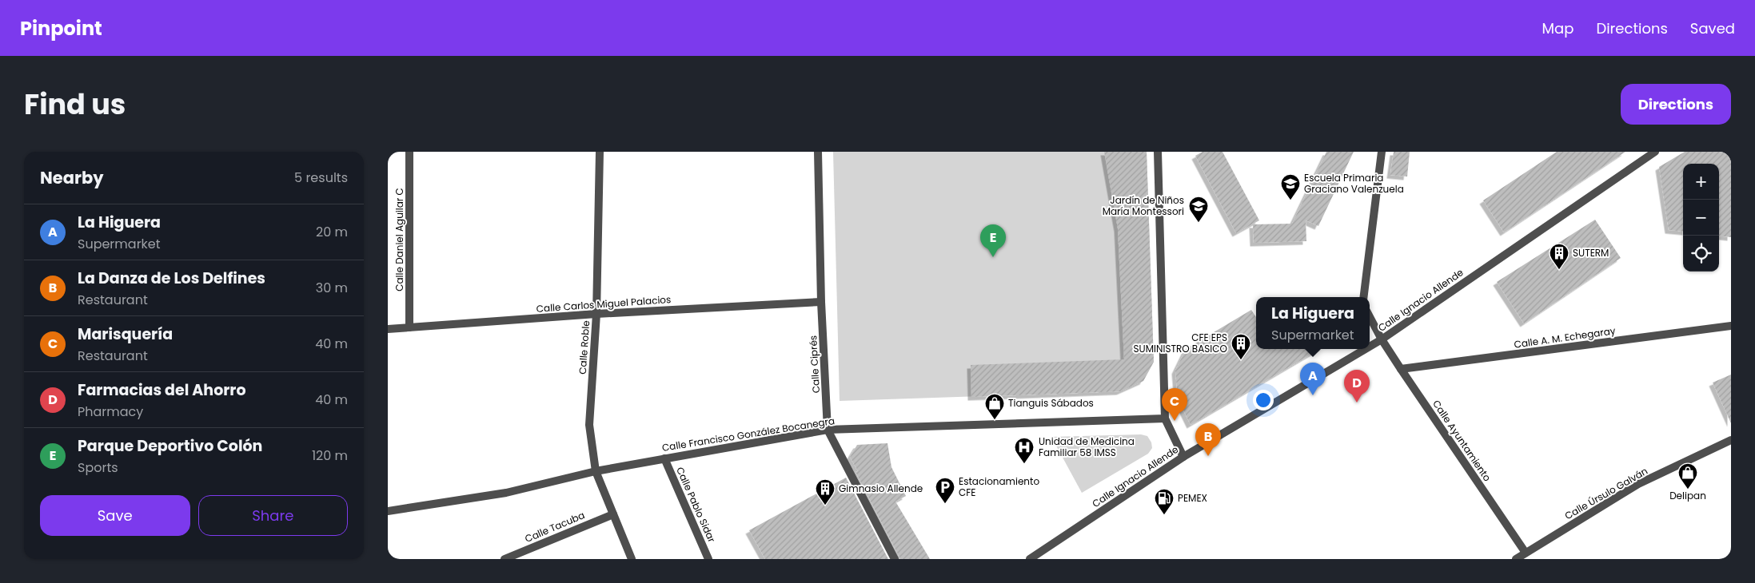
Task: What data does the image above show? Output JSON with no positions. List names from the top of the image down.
{
  "streets": {
    "street": [
      "Calle Daniel Aguilar C",
      "Calle Ignacio Allende",
      "Calle Carlos Miguel Palacios",
      "Calle A. M. Echegaray",
      "Calle Roble",
      "Calle Ciprés",
      "Calle Francisco González Bocanegra",
      "Calle Ayuntamiento",
      "Calle Úrsulo Galván",
      "Calle Pablo Sidar",
      "Calle Tacuba"
    ]
  },
  "crossings": [
    ["Calle Daniel Aguilar C", "Calle Carlos Miguel Palacios"],
    ["Calle Ignacio Allende", "Calle Ayuntamiento"],
    ["Calle Carlos Miguel Palacios", "Calle Roble"],
    ["Calle Carlos Miguel Palacios", "Calle Ciprés"],
    ["Calle A. M. Echegaray", "Calle Ayuntamiento"],
    ["Calle Roble", "Calle Francisco González Bocanegra"],
    ["Calle Roble", "Calle Tacuba"],
    ["Calle Ciprés", "Calle Francisco González Bocanegra"],
    ["Calle Francisco González Bocanegra", "Calle Pablo Sidar"],
    ["Calle Ayuntamiento", "Calle Úrsulo Galván"]
  ],
  "places": {
    "school or university": ["Escuela Primaria Graciano Valenzuela", "Jardín de Niños María Montessori"],
    "building": ["SUTERM", "CFE EPS SUMINISTRO BASICO", "Gimnasio Allende"],
    "shop": ["Tianguis Sábados", "Delipan"],
    "hospital": ["Unidad de Medicina Familiar 58 IMSS"],
    "parking": ["Estacionamiento CFE"],
    "fuel station": ["PEMEX"]
  },
  "page": {
    "header": "Pinpoint",
    "nav": ["Map", "Directions", "Saved"],
    "title": "Find us",
    "buttons": [
      "Directions",
      ["Save", "Share"]
    ],
    "heading": ["Nearby", "5 results"],
    "map_buttons": ["+", "−"],
    "list": [
      {
        "mark": "A",
        "name": "La Higuera",
        "note": "Supermarket",
        "value": "20 m"
      },
      {
        "mark": "B",
        "name": "La Danza de Los Delfines",
        "note": "Restaurant",
        "value": "30 m"
      },
      {
        "mark": "C",
        "name": "Marisquería",
        "note": "Restaurant",
        "value": "40 m"
      },
      {
        "mark": "D",
        "name": "Farmacias del Ahorro",
        "note": "Pharmacy",
        "value": "40 m"
      },
      {
        "mark": "E",
        "name": "Parque Deportivo Colón",
        "note": "Sports",
        "value": "120 m"
      }
    ],
    "pins": [
      "E",
      "A",
      "D",
      "C",
      "B"
    ],
    "popup": ["La Higuera", "Supermarket"]
  }
}
